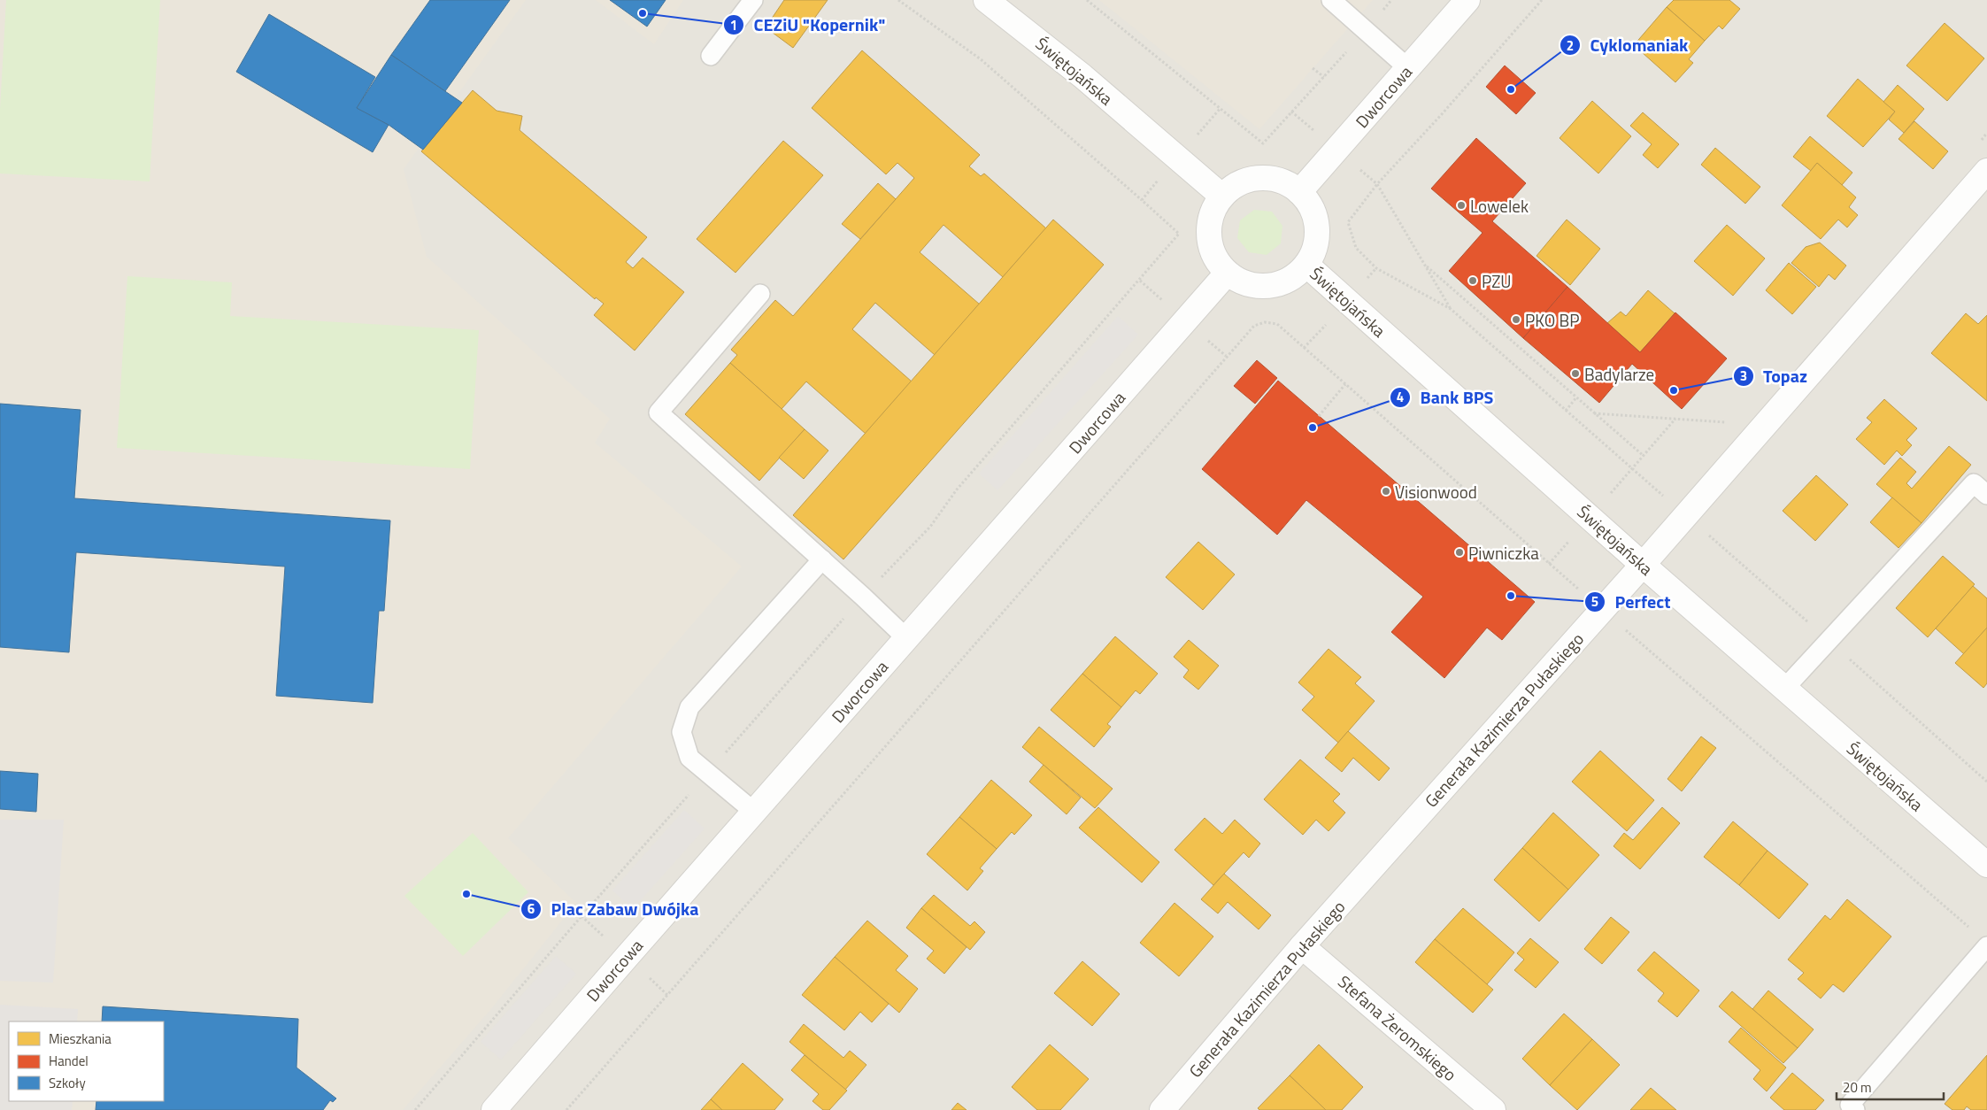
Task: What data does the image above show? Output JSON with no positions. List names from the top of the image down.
{
  "streets": {
    "street": [
      "Świętojańska",
      "Dworcowa",
      "Generała Kazimierza Pułaskiego",
      "Stefana Żeromskiego"
    ]
  },
  "crossings": [
    ["Świętojańska", "Dworcowa"],
    ["Świętojańska", "Generała Kazimierza Pułaskiego"],
    ["Generała Kazimierza Pułaskiego", "Stefana Żeromskiego"]
  ],
  "places": [
    "CEZiU \"Kopernik\"",
    "Cyklomaniak",
    "Lowelek",
    "PZU",
    "PKO BP",
    "Badylarze",
    "Topaz",
    "Bank BPS",
    "Visionwood",
    "Piwniczka",
    "Perfect",
    "Plac Zabaw Dwójka"
  ],
  "legend": ["Mieszkania", "Handel", "Szkoły"],
  "scale_bar": "20 m"
}
